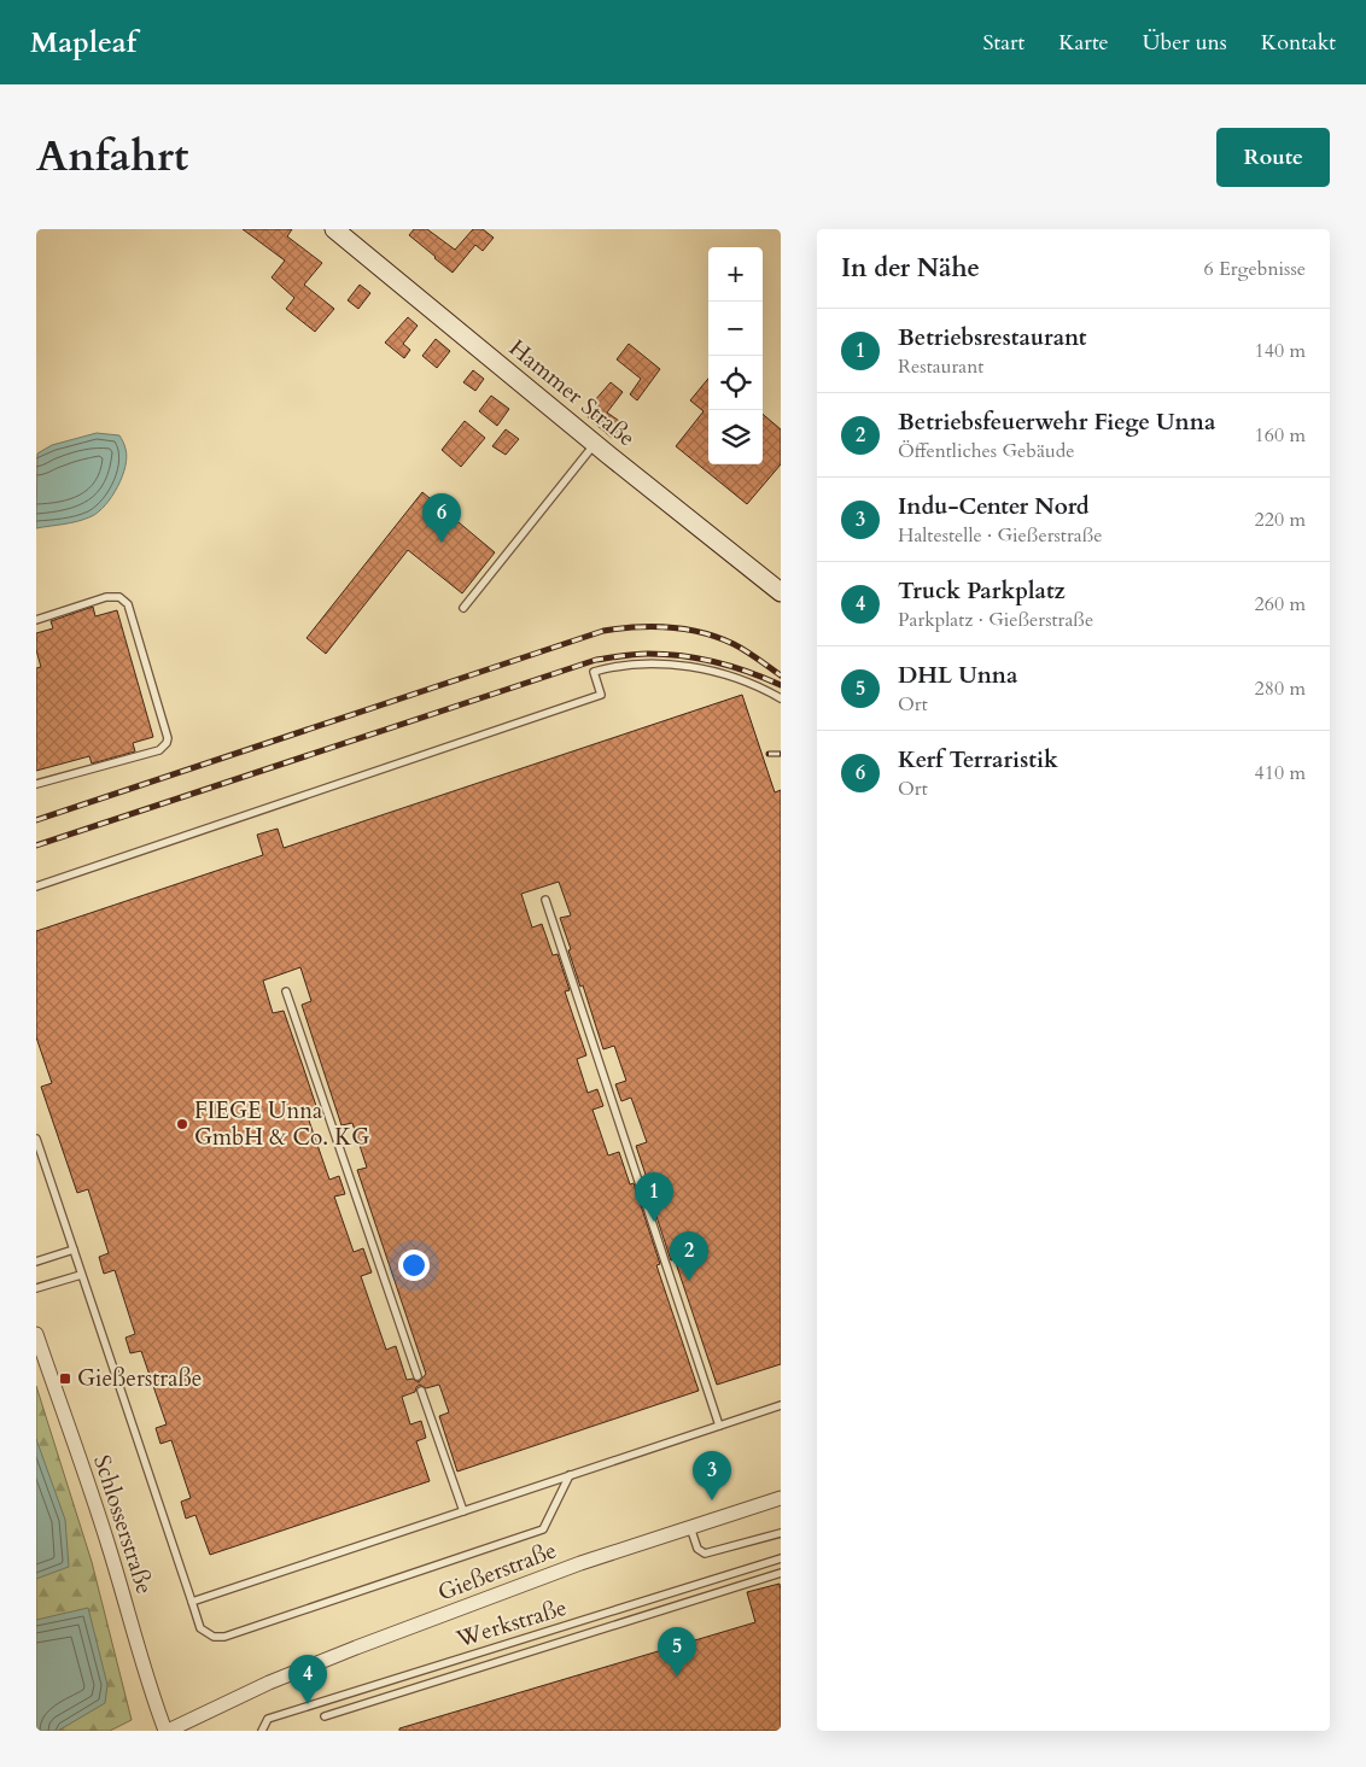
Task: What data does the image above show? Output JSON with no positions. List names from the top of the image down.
{
  "streets": {
    "main road": ["Hammer Straße"],
    "street": ["Schlosserstraße", "Gießerstraße"],
    "lane": ["Werkstraße"]
  },
  "crossings": [
    ["Schlosserstraße", "Gießerstraße"]
  ],
  "places": {
    "other": ["FIEGE Unna GmbH & Co. KG"],
    "transit": ["Gießerstraße"]
  },
  "page": {
    "header": "Mapleaf",
    "nav": [
      "Start",
      "Karte",
      "Über uns",
      "Kontakt"
    ],
    "title": "Anfahrt",
    "buttons": "Route",
    "heading": ["In der Nähe", "6 Ergebnisse"],
    "map_buttons": ["+", "−"],
    "list": [
      {
        "mark": "1",
        "name": "Betriebsrestaurant",
        "note": "Restaurant",
        "value": "140 m"
      },
      {
        "mark": "2",
        "name": "Betriebsfeuerwehr Fiege Unna",
        "note": "Öffentliches Gebäude",
        "value": "160 m"
      },
      {
        "mark": "3",
        "name": "Indu-Center Nord",
        "note": "Haltestelle · Gießerstraße",
        "value": "220 m"
      },
      {
        "mark": "4",
        "name": "Truck Parkplatz",
        "note": "Parkplatz · Gießerstraße",
        "value": "260 m"
      },
      {
        "mark": "5",
        "name": "DHL Unna",
        "note": "Ort",
        "value": "280 m"
      },
      {
        "mark": "6",
        "name": "Kerf Terraristik",
        "note": "Ort",
        "value": "410 m"
      }
    ],
    "pins": [
      "6",
      "1",
      "2",
      "3",
      "5",
      "4"
    ]
  }
}
